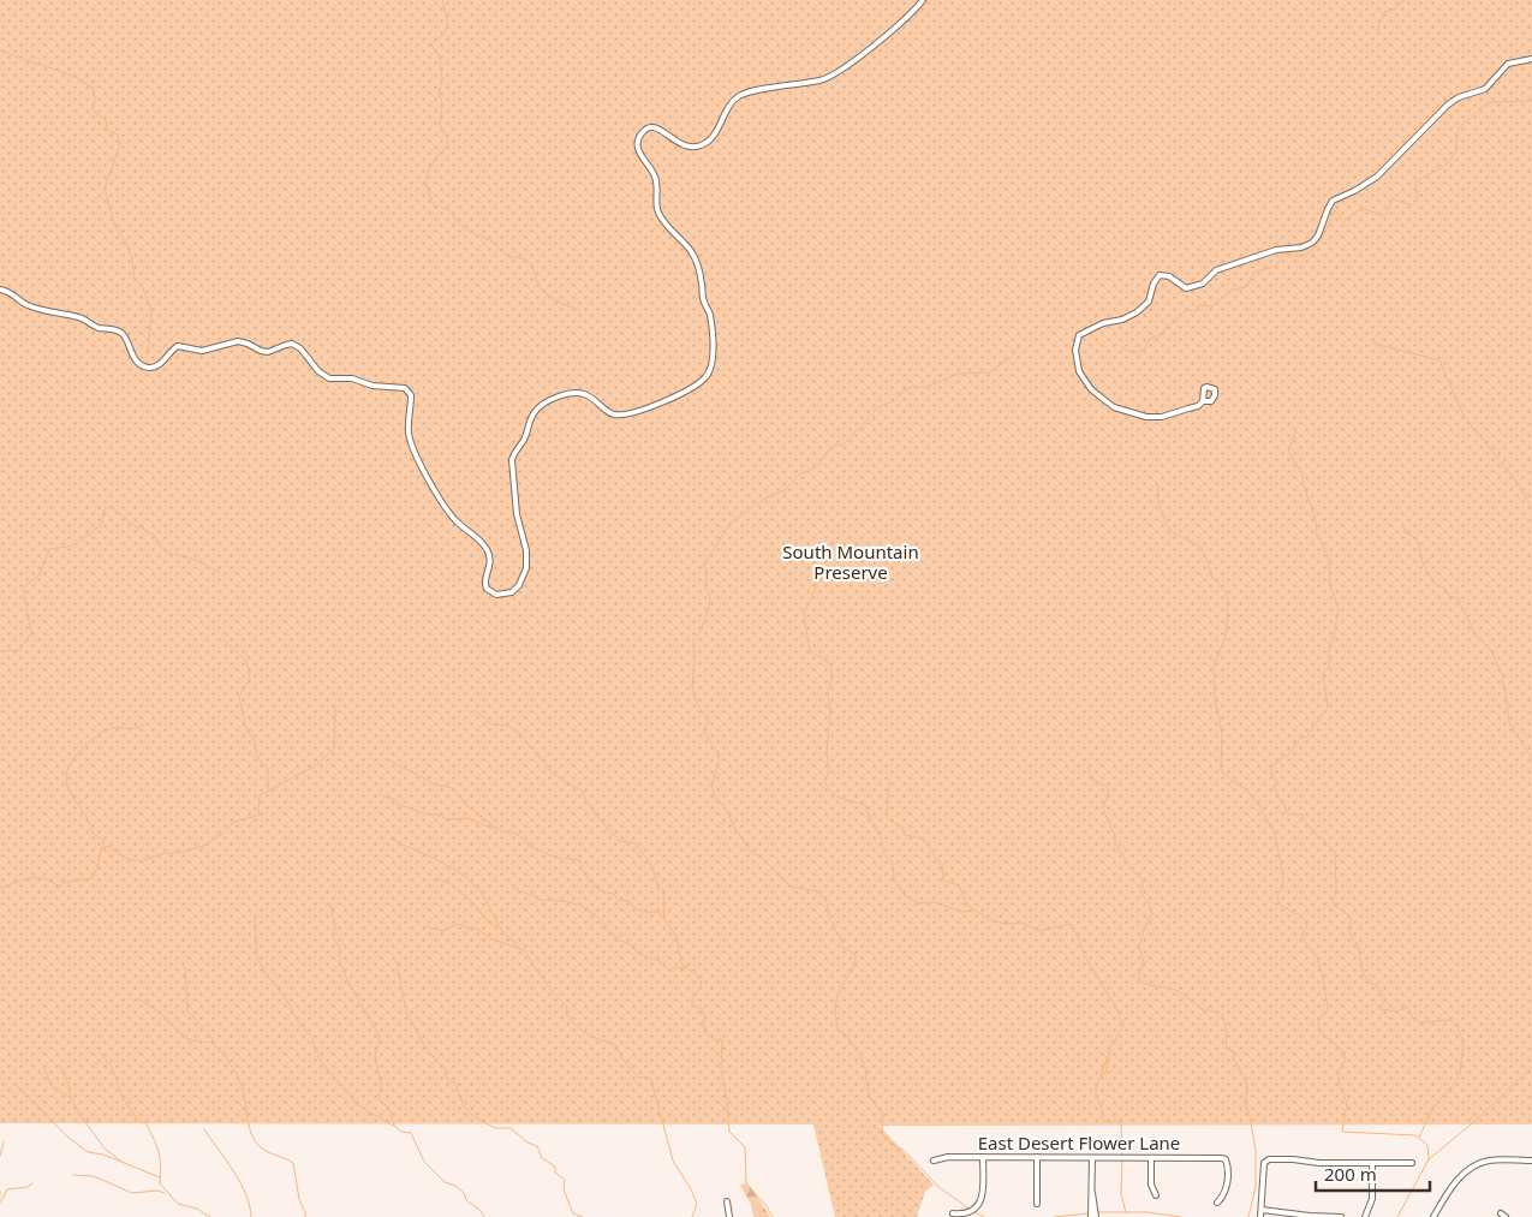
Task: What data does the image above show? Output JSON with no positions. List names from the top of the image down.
{
  "streets": {
    "street": ["East Desert Flower Lane"]
  },
  "parks": ["South Mountain Preserve"],
  "scale_bar": "200 m"
}
